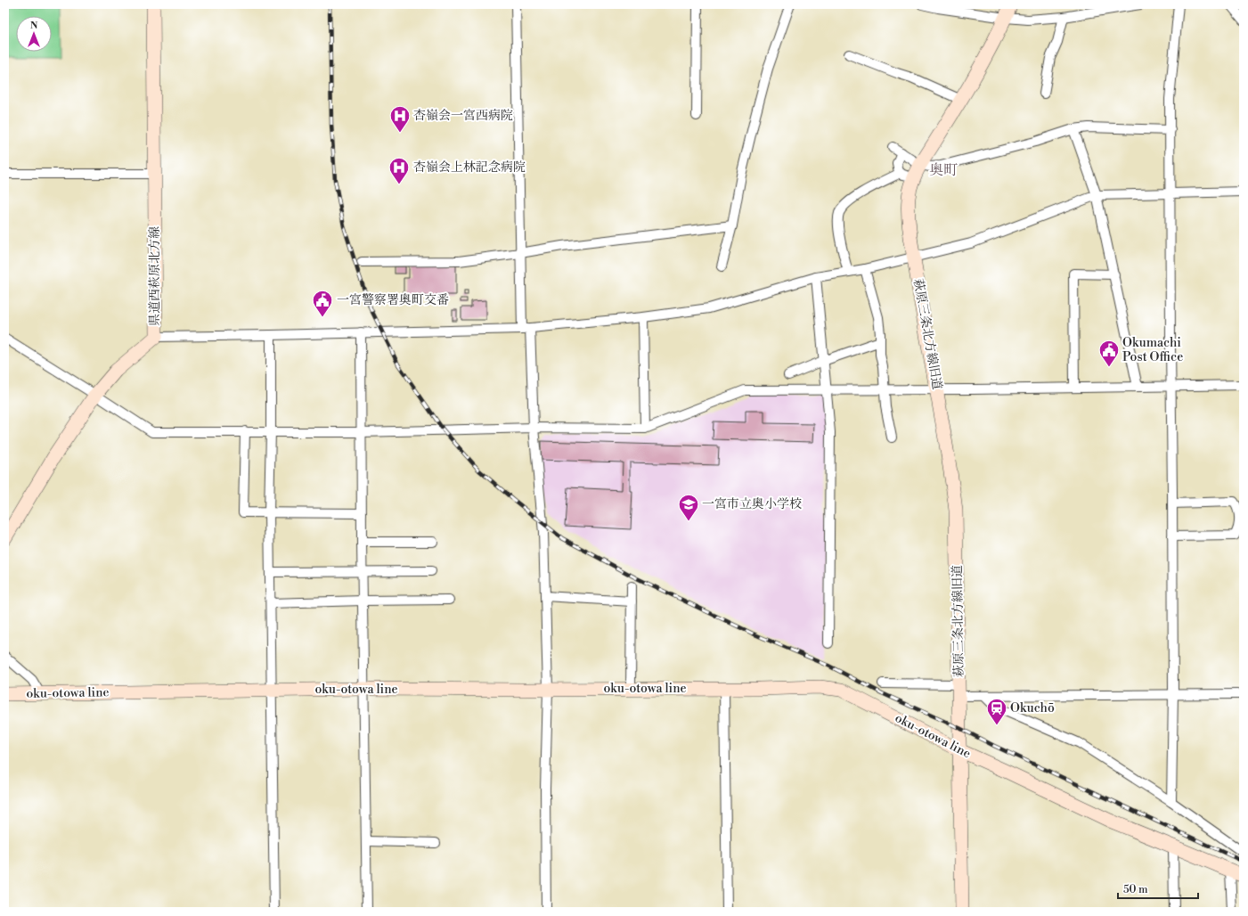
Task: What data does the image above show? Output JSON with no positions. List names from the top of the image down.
{
  "streets": {
    "main road": ["県道西萩原北方線", "萩原三条北方線旧道", "oku-otowa line"]
  },
  "crossings": [
    ["萩原三条北方線旧道", "oku-otowa line"]
  ],
  "districts": ["奥町"],
  "places": {
    "hospital": ["杏嶺会一宮西病院", "杏嶺会上林記念病院"],
    "public building": ["一宮警察署奥町交番", "Okumachi Post Office"],
    "school or university": ["一宮市立奥小学校"],
    "station": ["Okuchō"]
  },
  "scale_bar": "50 m",
  "north": "top"
}
